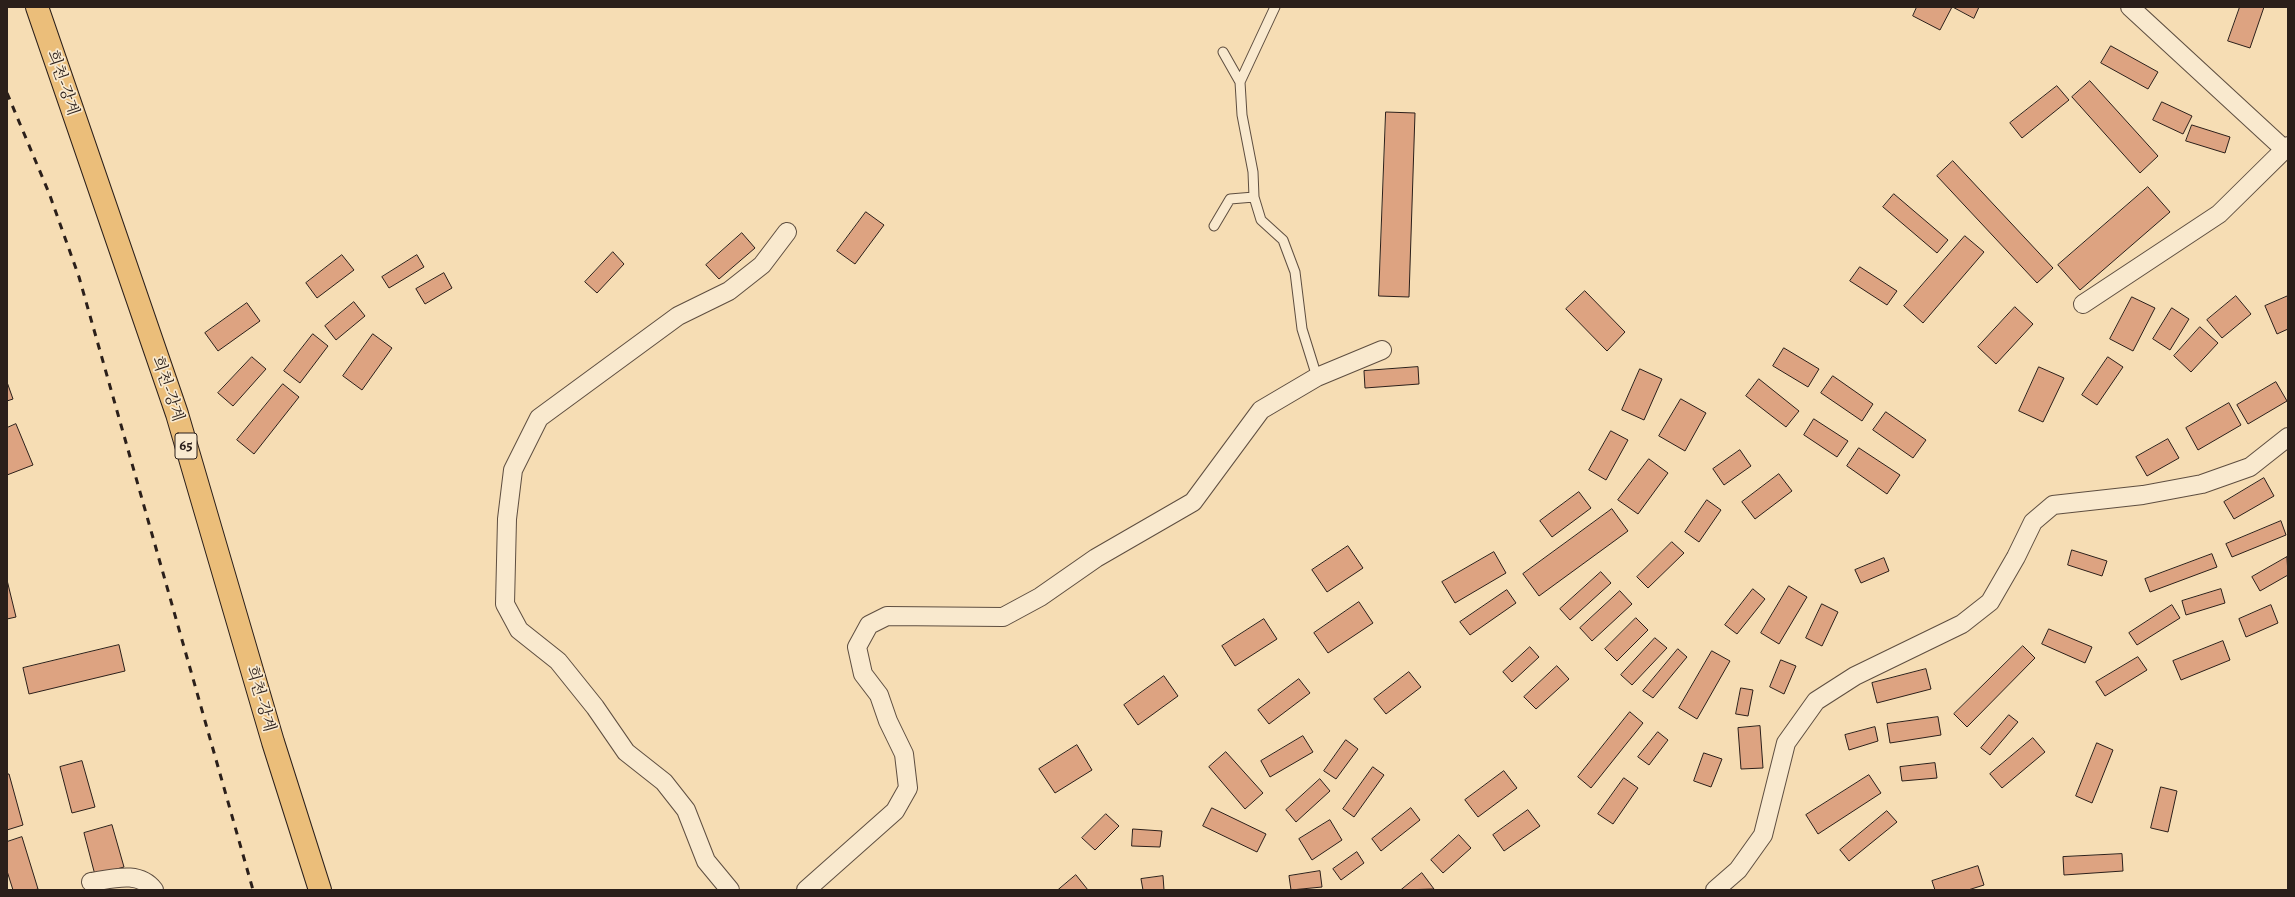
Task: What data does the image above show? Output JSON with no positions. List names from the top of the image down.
{
  "streets": {
    "main road": ["희천-강계", "65"]
  }
}
